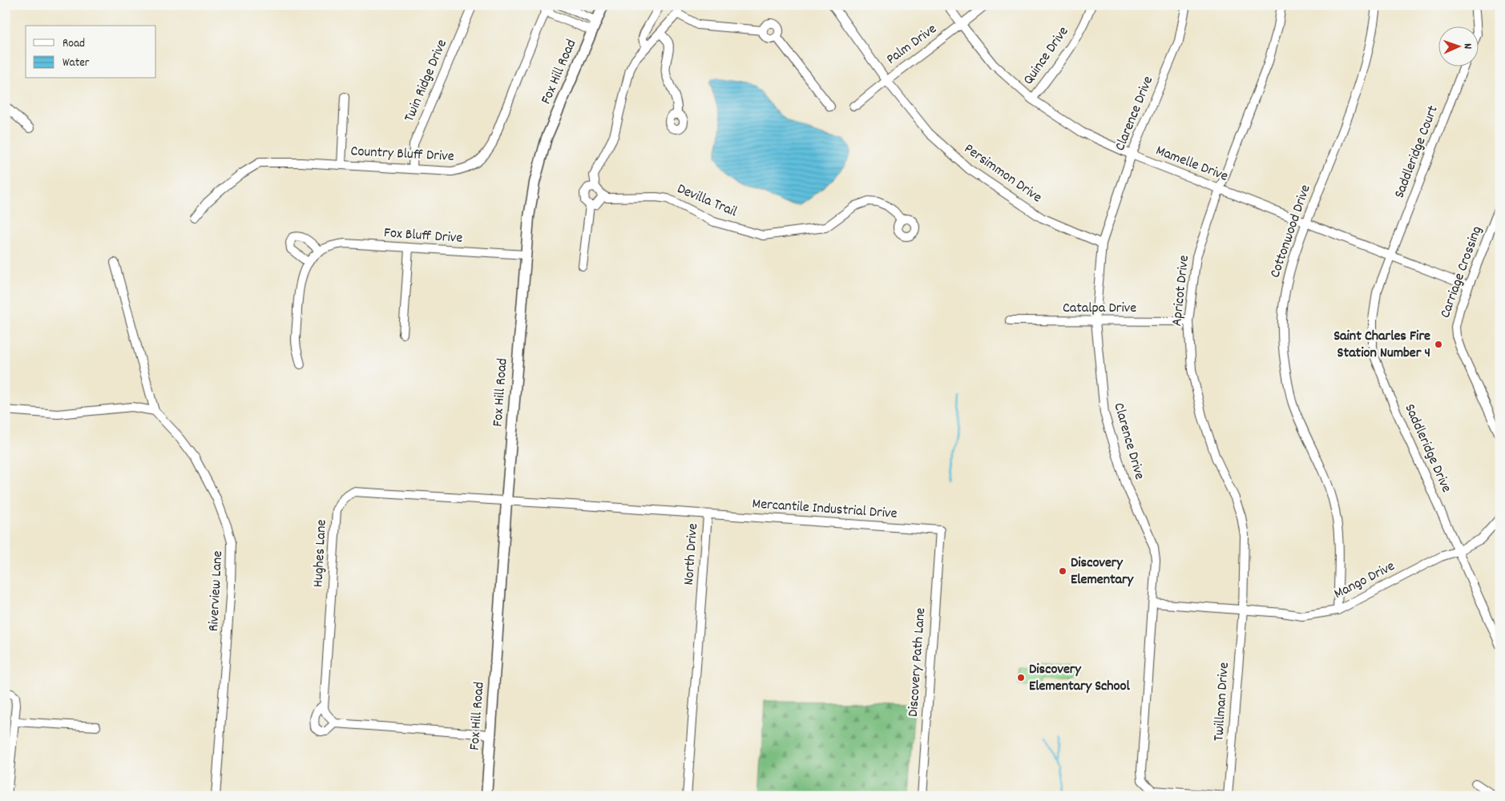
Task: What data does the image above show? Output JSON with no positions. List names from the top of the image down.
{
  "streets": {
    "street": [
      "Palm Drive",
      "Quince Drive",
      "Fox Hill Road",
      "Twin Ridge Drive",
      "Clarence Drive",
      "Saddleridge Court",
      "Country Bluff Drive",
      "Mamelle Drive",
      "Persimmon Drive",
      "Devilla Trail",
      "Cottonwood Drive",
      "Fox Bluff Drive",
      "Carriage Crossing",
      "Apricot Drive",
      "Catalpa Drive",
      "Saddleridge Drive",
      "Mercantile Industrial Drive",
      "Hughes Lane",
      "North Drive",
      "Mango Drive",
      "Riverview Lane",
      "Discovery Path Lane",
      "Twillman Drive"
    ]
  },
  "crossings": [
    ["Palm Drive", "Mamelle Drive"],
    ["Palm Drive", "Persimmon Drive"],
    ["Quince Drive", "Mamelle Drive"],
    ["Fox Hill Road", "Fox Bluff Drive"],
    ["Fox Hill Road", "Hughes Lane"],
    ["Fox Hill Road", "North Drive"],
    ["Twin Ridge Drive", "Country Bluff Drive"],
    ["Clarence Drive", "Mamelle Drive"],
    ["Clarence Drive", "Persimmon Drive"],
    ["Clarence Drive", "Catalpa Drive"],
    ["Clarence Drive", "Mango Drive"],
    ["Clarence Drive", "Twillman Drive"],
    ["Saddleridge Court", "Mamelle Drive"],
    ["Saddleridge Court", "Saddleridge Drive"],
    ["Mamelle Drive", "Cottonwood Drive"],
    ["Mamelle Drive", "Carriage Crossing"],
    ["Mamelle Drive", "Apricot Drive"],
    ["Mamelle Drive", "Saddleridge Drive"],
    ["Cottonwood Drive", "Mango Drive"],
    ["Apricot Drive", "Catalpa Drive"],
    ["Apricot Drive", "Mango Drive"],
    ["Apricot Drive", "Twillman Drive"],
    ["Saddleridge Drive", "Mango Drive"],
    ["Mercantile Industrial Drive", "North Drive"],
    ["Mercantile Industrial Drive", "Discovery Path Lane"],
    ["Hughes Lane", "North Drive"],
    ["Mango Drive", "Twillman Drive"]
  ],
  "places": ["Saint Charles Fire Station Number 4", "Discovery Elementary", "Discovery Elementary School"],
  "legend": ["Road", "Water"],
  "north": "right"
}
